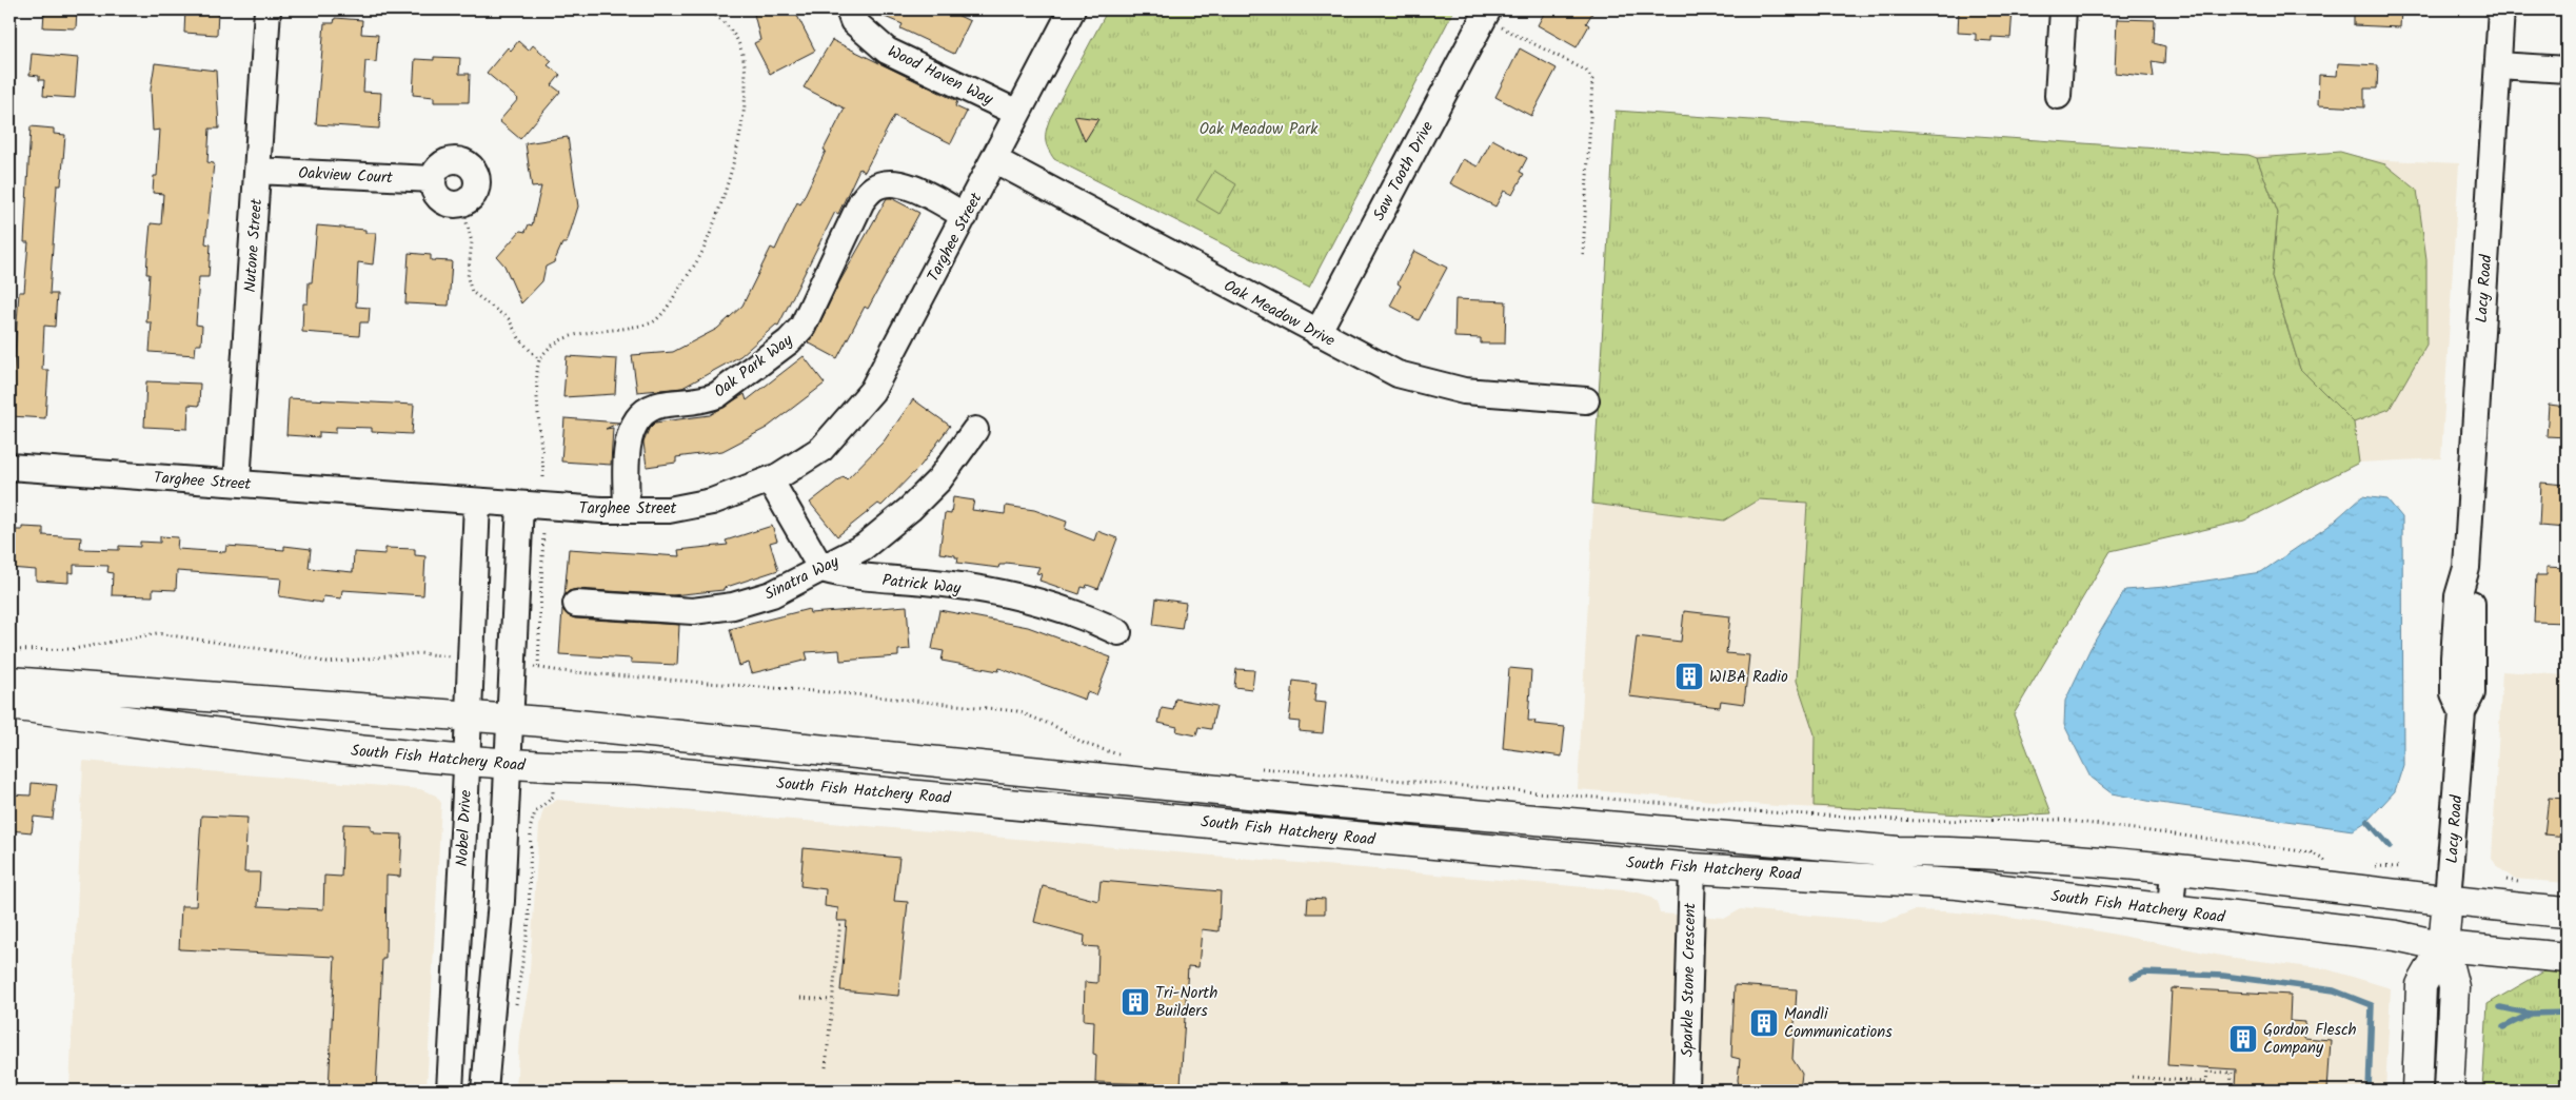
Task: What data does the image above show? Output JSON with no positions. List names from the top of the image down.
{
  "streets": {
    "main road": ["Lacy Road", "South Fish Hatchery Road"],
    "street": [
      "Wood Haven Way",
      "Saw Tooth Drive",
      "Oakview Court",
      "Targhee Street",
      "Nutone Street",
      "Oak Meadow Drive",
      "Oak Park Way",
      "Sinatra Way",
      "Patrick Way",
      "Nobel Drive",
      "Sparkle Stone Crescent"
    ]
  },
  "crossings": [
    ["Wood Haven Way", "Targhee Street"],
    ["Saw Tooth Drive", "Oak Meadow Drive"],
    ["Oakview Court", "Nutone Street"],
    ["Targhee Street", "Nutone Street"],
    ["Targhee Street", "Oak Meadow Drive"],
    ["Targhee Street", "Oak Park Way"],
    ["Targhee Street", "Nobel Drive"],
    ["Lacy Road", "South Fish Hatchery Road"],
    ["Sinatra Way", "Patrick Way"],
    ["South Fish Hatchery Road", "Nobel Drive"],
    ["South Fish Hatchery Road", "Sparkle Stone Crescent"]
  ],
  "parks": ["Oak Meadow Park"],
  "places": {
    "building": [
      "WIBA Radio",
      "Tri-North Builders",
      "Mandli Communications",
      "Gordon Flesch Company"
    ]
  }
}
